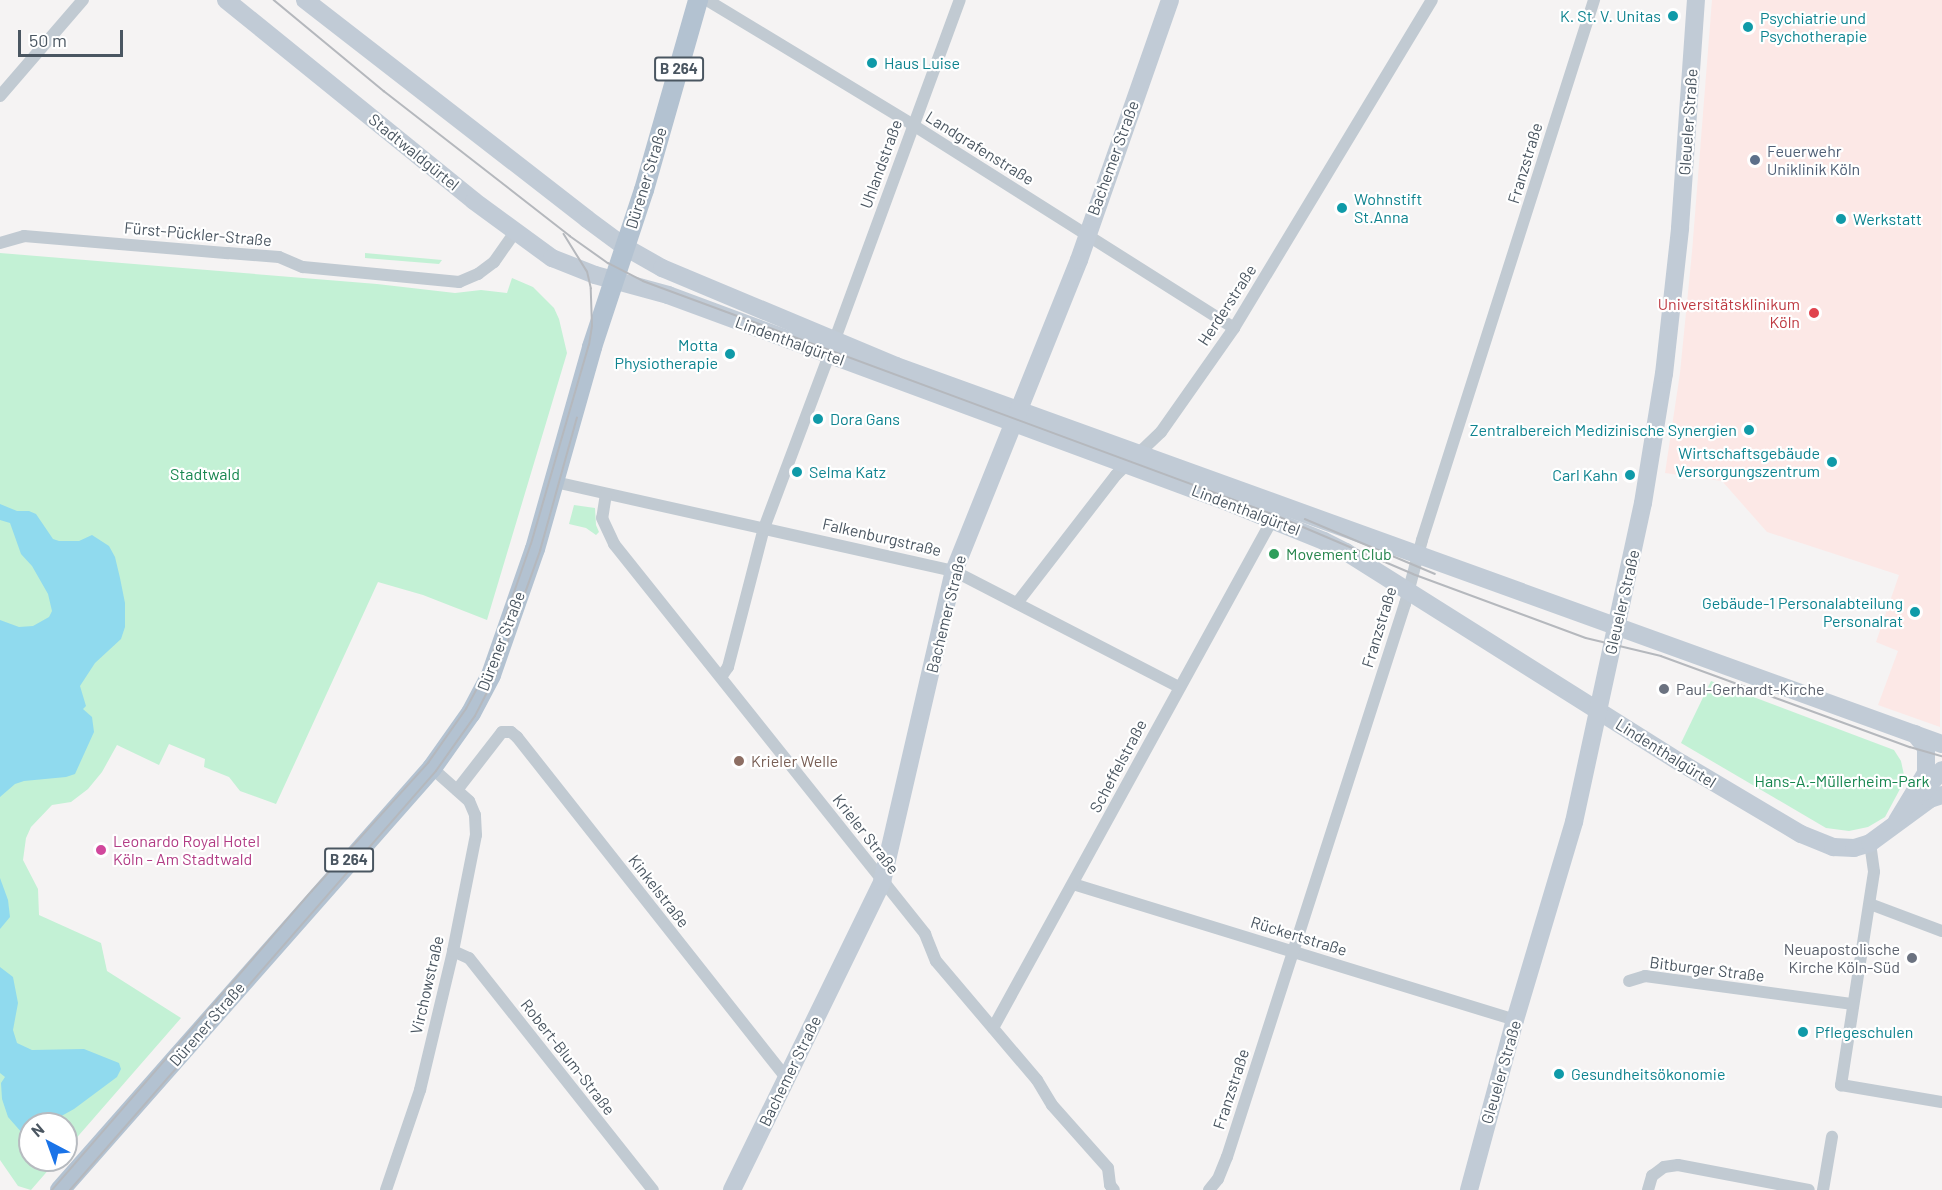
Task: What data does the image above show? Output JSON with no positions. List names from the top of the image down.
{
  "streets": {
    "main road": [
      "B 264",
      "Gleueler Straße",
      "Stadtwaldgürtel",
      "Bachemer Straße",
      "Dürener Straße",
      "Lindenthalgürtel"
    ],
    "street": [
      "Landgrafenstraße",
      "Franzstraße",
      "Uhlandstraße",
      "Fürst-Pückler-Straße",
      "Herderstraße",
      "Falkenburgstraße",
      "Scheffelstraße",
      "Krieler Straße",
      "Kinkelstraße",
      "Rückertstraße",
      "Bitburger Straße",
      "Virchowstraße",
      "Robert-Blum-Straße"
    ]
  },
  "crossings": [
    ["Gleueler Straße", "Lindenthalgürtel"],
    ["Gleueler Straße", "Rückertstraße"],
    ["Landgrafenstraße", "Bachemer Straße"],
    ["Landgrafenstraße", "Uhlandstraße"],
    ["Landgrafenstraße", "Herderstraße"],
    ["Stadtwaldgürtel", "Dürener Straße"],
    ["Stadtwaldgürtel", "Fürst-Pückler-Straße"],
    ["Stadtwaldgürtel", "Lindenthalgürtel"],
    ["Bachemer Straße", "Lindenthalgürtel"],
    ["Bachemer Straße", "Falkenburgstraße"],
    ["Bachemer Straße", "Krieler Straße"],
    ["Bachemer Straße", "Kinkelstraße"],
    ["Franzstraße", "Lindenthalgürtel"],
    ["Franzstraße", "Rückertstraße"],
    ["Uhlandstraße", "Lindenthalgürtel"],
    ["Uhlandstraße", "Falkenburgstraße"],
    ["Uhlandstraße", "Krieler Straße"],
    ["Dürener Straße", "Lindenthalgürtel"],
    ["Dürener Straße", "Falkenburgstraße"],
    ["Dürener Straße", "Virchowstraße"],
    ["Herderstraße", "Lindenthalgürtel"],
    ["Herderstraße", "Falkenburgstraße"],
    ["Lindenthalgürtel", "Scheffelstraße"],
    ["Falkenburgstraße", "Scheffelstraße"],
    ["Falkenburgstraße", "Krieler Straße"],
    ["Scheffelstraße", "Krieler Straße"],
    ["Scheffelstraße", "Rückertstraße"],
    ["Kinkelstraße", "Virchowstraße"],
    ["Virchowstraße", "Robert-Blum-Straße"]
  ],
  "parks": ["Stadtwald", "Hans-A.-Müllerheim-Park"],
  "places": [
    "K. St. V. Unitas",
    "Psychiatrie und Psychotherapie",
    "Haus Luise",
    "Feuerwehr Uniklinik Köln",
    "Wohnstift St.Anna",
    "Werkstatt",
    "Universitätsklinikum Köln",
    "Motta Physiotherapie",
    "Dora Gans",
    "Zentralbereich Medizinische Synergien",
    "Wirtschaftsgebäude Versorgungszentrum",
    "Selma Katz",
    "Carl Kahn",
    "Movement Club",
    "Gebäude-1 Personalabteilung Personalrat",
    "Paul-Gerhardt-Kirche",
    "Krieler Welle",
    "Leonardo Royal Hotel Köln - Am Stadtwald",
    "Neuapostolische Kirche Köln-Süd",
    "Pflegeschulen",
    "Gesundheitsökonomie"
  ],
  "scale_bar": "50 m",
  "north": "top left"
}
